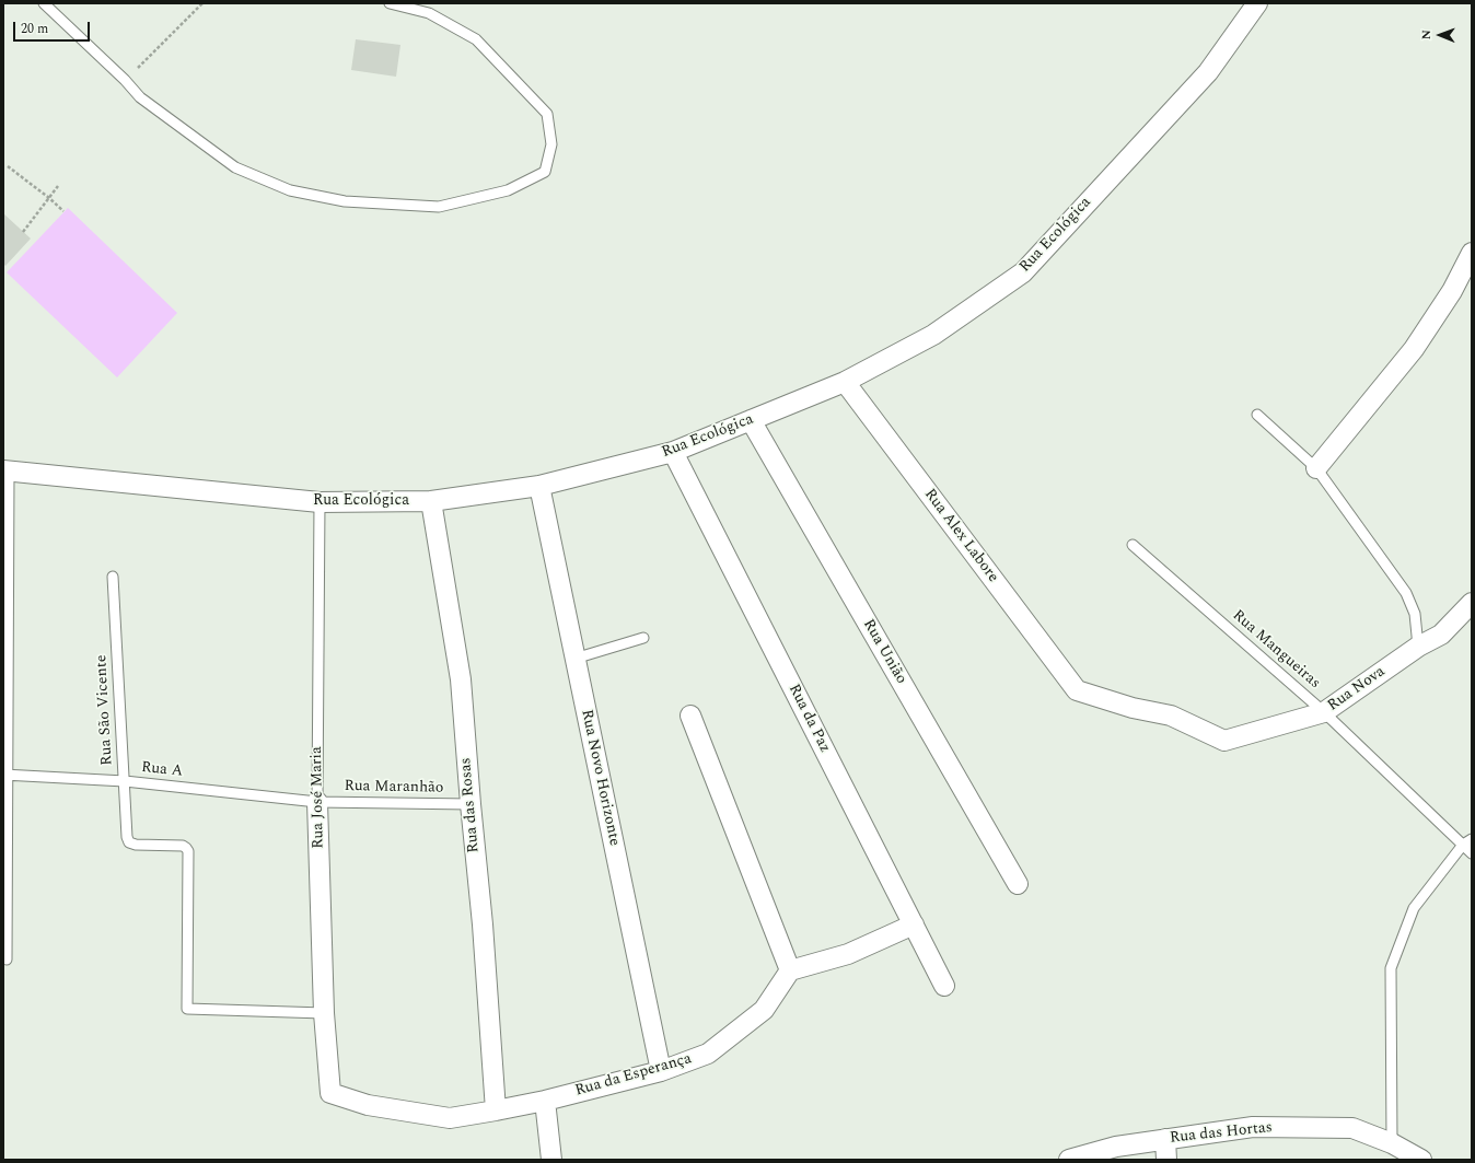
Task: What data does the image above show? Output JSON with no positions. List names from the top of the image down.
{
  "streets": {
    "street": [
      "Rua Ecológica",
      "Rua Alex Labore",
      "Rua União",
      "Rua Nova",
      "Rua da Paz",
      "Rua Novo Horizonte",
      "Rua José Maria",
      "Rua das Rosas",
      "Rua da Esperança",
      "Rua das Hortas"
    ],
    "lane": [
      "Rua Mangueiras",
      "Rua São Vicente",
      "Rua A",
      "Rua Maranhão"
    ]
  },
  "crossings": [
    ["Rua Ecológica", "Rua Alex Labore"],
    ["Rua Ecológica", "Rua União"],
    ["Rua Ecológica", "Rua da Paz"],
    ["Rua Ecológica", "Rua Novo Horizonte"],
    ["Rua Ecológica", "Rua José Maria"],
    ["Rua Ecológica", "Rua das Rosas"],
    ["Rua Alex Labore", "Rua Nova"],
    ["Rua Mangueiras", "Rua Nova"],
    ["Rua São Vicente", "Rua A"],
    ["Rua São Vicente", "Rua José Maria"],
    ["Rua A", "Rua Maranhão"],
    ["Rua A", "Rua José Maria"],
    ["Rua Novo Horizonte", "Rua da Esperança"],
    ["Rua Maranhão", "Rua José Maria"],
    ["Rua Maranhão", "Rua das Rosas"],
    ["Rua José Maria", "Rua da Esperança"],
    ["Rua das Rosas", "Rua da Esperança"]
  ],
  "scale_bar": "20 m",
  "north": "left"
}
